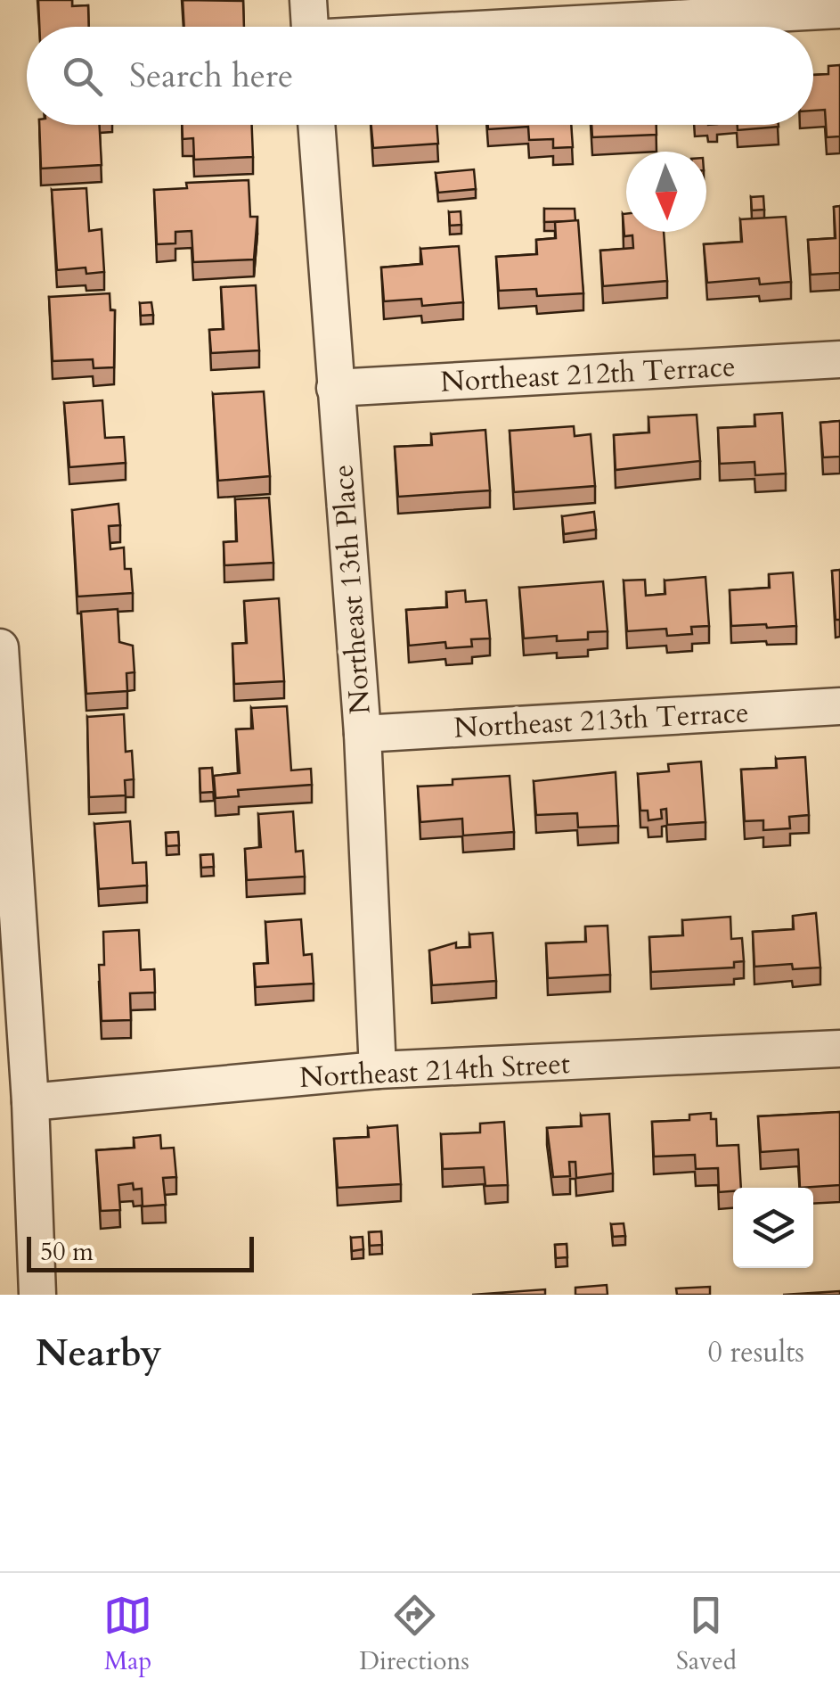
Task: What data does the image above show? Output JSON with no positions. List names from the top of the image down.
{
  "streets": {
    "street": [
      "Northeast 212th Terrace",
      "Northeast 13th Place",
      "Northeast 213th Terrace",
      "Northeast 214th Street"
    ]
  },
  "crossings": [
    ["Northeast 212th Terrace", "Northeast 13th Place"],
    ["Northeast 13th Place", "Northeast 213th Terrace"],
    ["Northeast 13th Place", "Northeast 214th Street"]
  ],
  "scale_bar": "50 m",
  "north": "bottom",
  "page": {
    "search": "Search here",
    "scale": "50 m",
    "heading": ["Nearby", "0 results"],
    "nav": ["Map", "Directions", "Saved"]
  }
}
